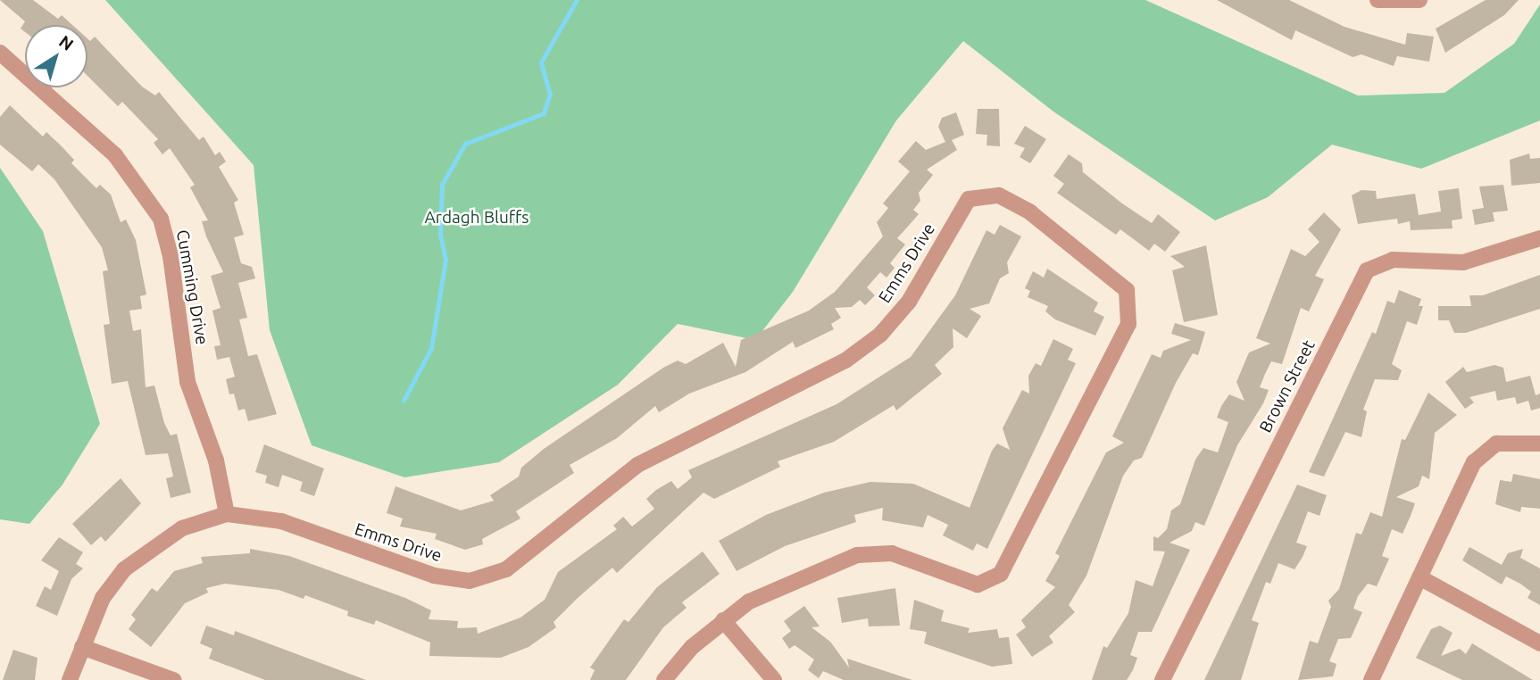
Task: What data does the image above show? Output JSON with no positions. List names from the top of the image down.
{
  "streets": {
    "street": ["Emms Drive", "Cumming Drive", "Brown Street"]
  },
  "crossings": [
    ["Emms Drive", "Cumming Drive"]
  ],
  "parks": ["Ardagh Bluffs"],
  "north": "top right"
}
